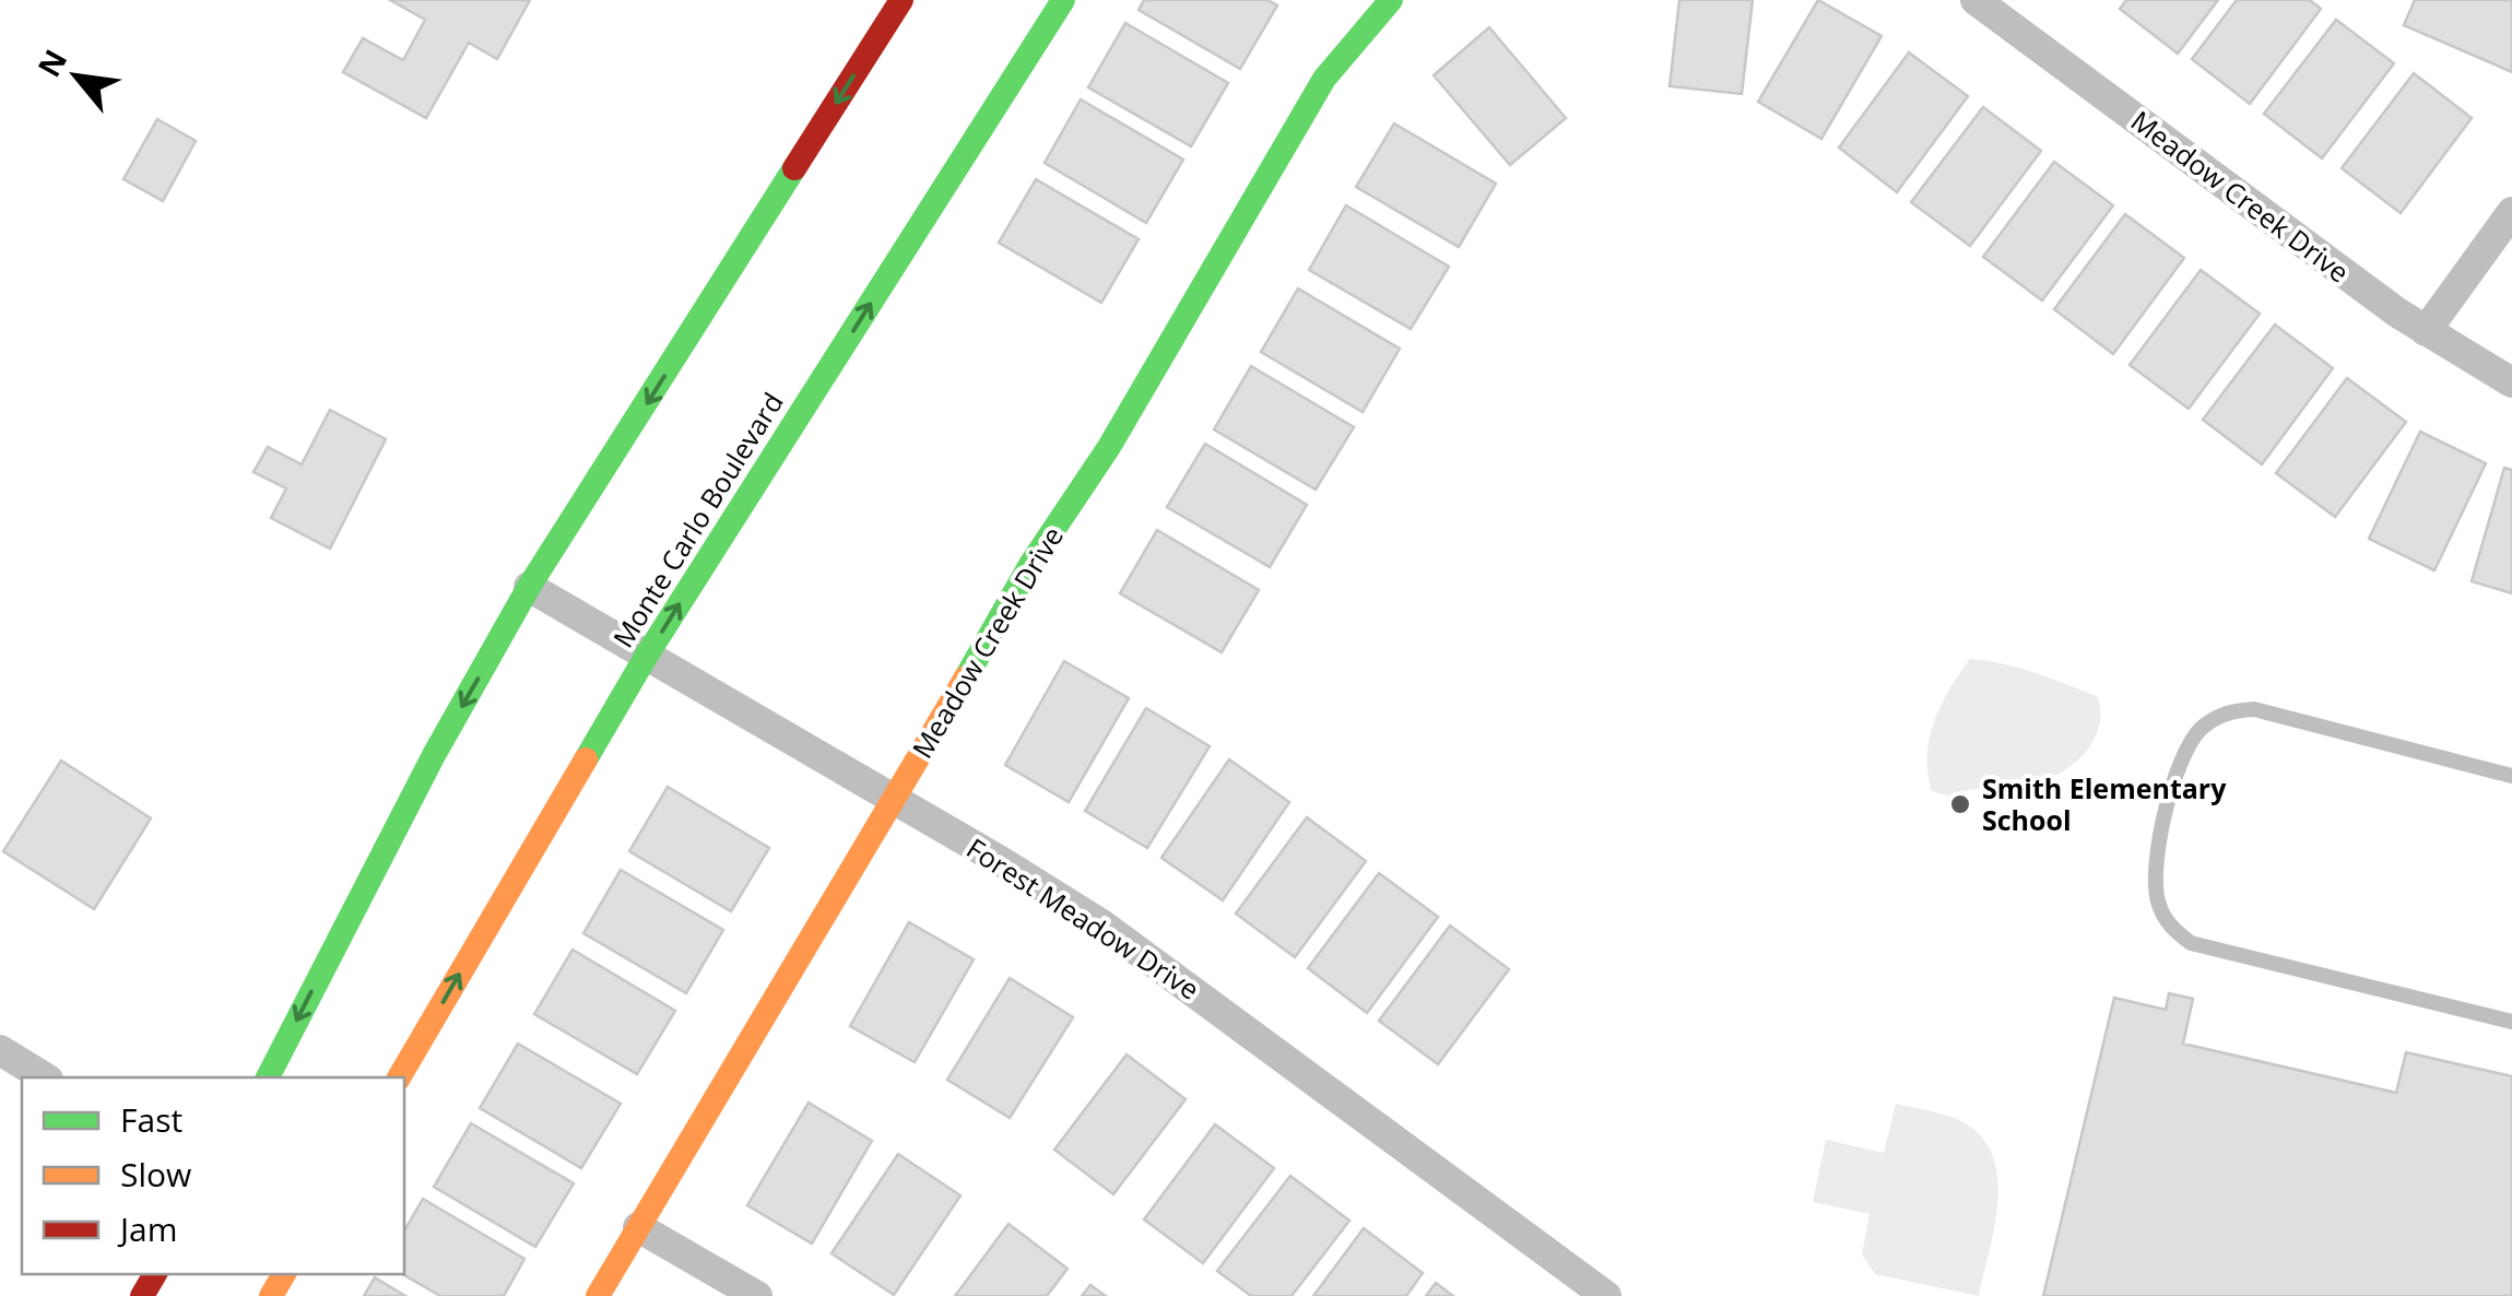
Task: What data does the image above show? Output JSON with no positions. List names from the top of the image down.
{
  "streets": {
    "main road": ["Meadow Creek Drive", "Monte Carlo Boulevard"],
    "street": ["Forest Meadow Drive"]
  },
  "crossings": [
    ["Meadow Creek Drive", "Forest Meadow Drive"],
    ["Monte Carlo Boulevard", "Forest Meadow Drive"]
  ],
  "places": ["Smith Elementary School"],
  "legend": ["Fast", "Slow", "Jam"],
  "north": "top left"
}
